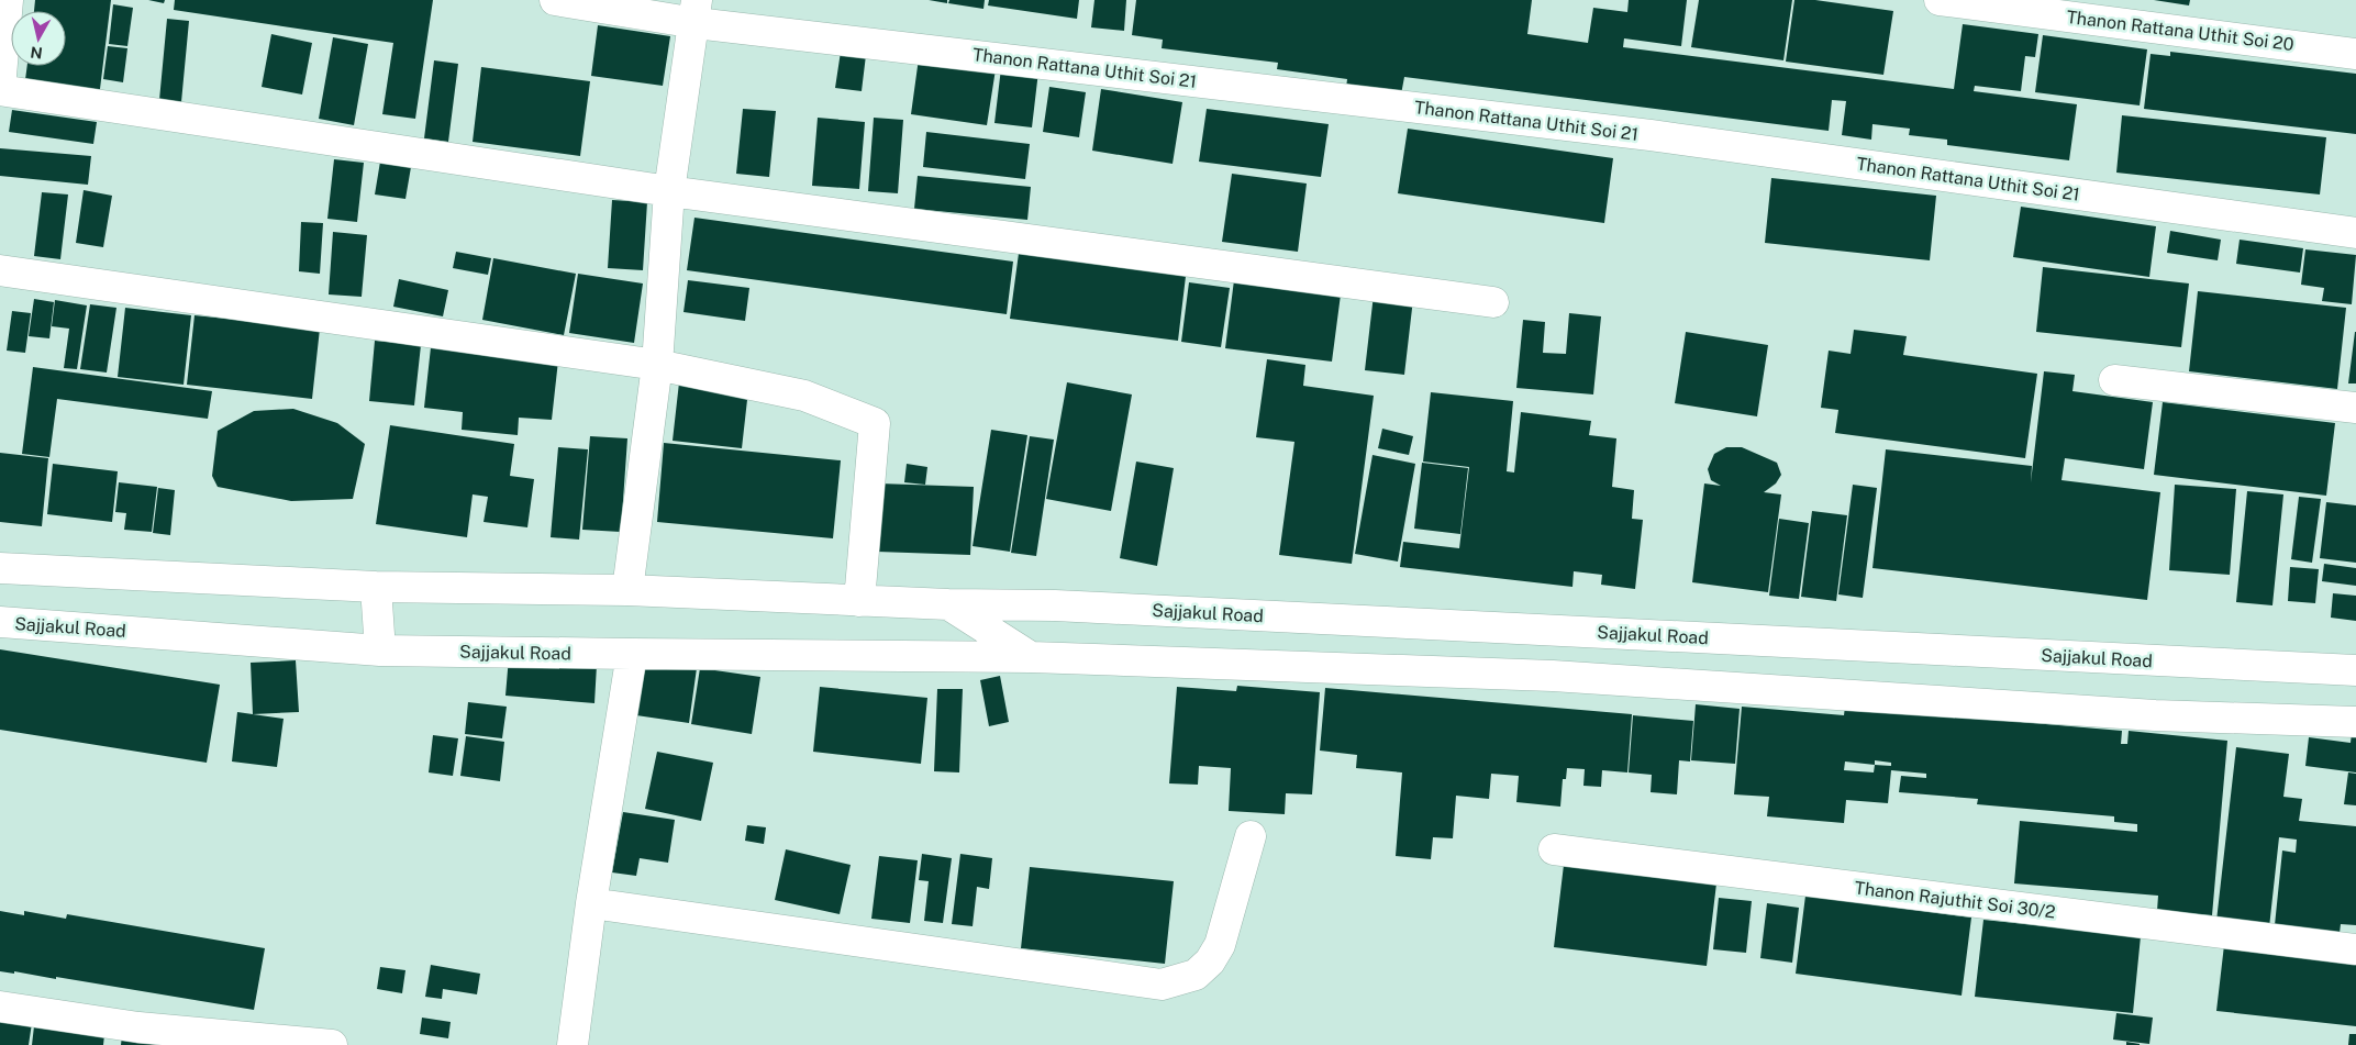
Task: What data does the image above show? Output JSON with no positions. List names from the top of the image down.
{
  "streets": {
    "street": [
      "Thanon Rattana Uthit Soi 20",
      "Thanon Rattana Uthit Soi 21",
      "Sajjakul Road",
      "Thanon Rajuthit Soi 30/2"
    ]
  },
  "north": "bottom"
}
